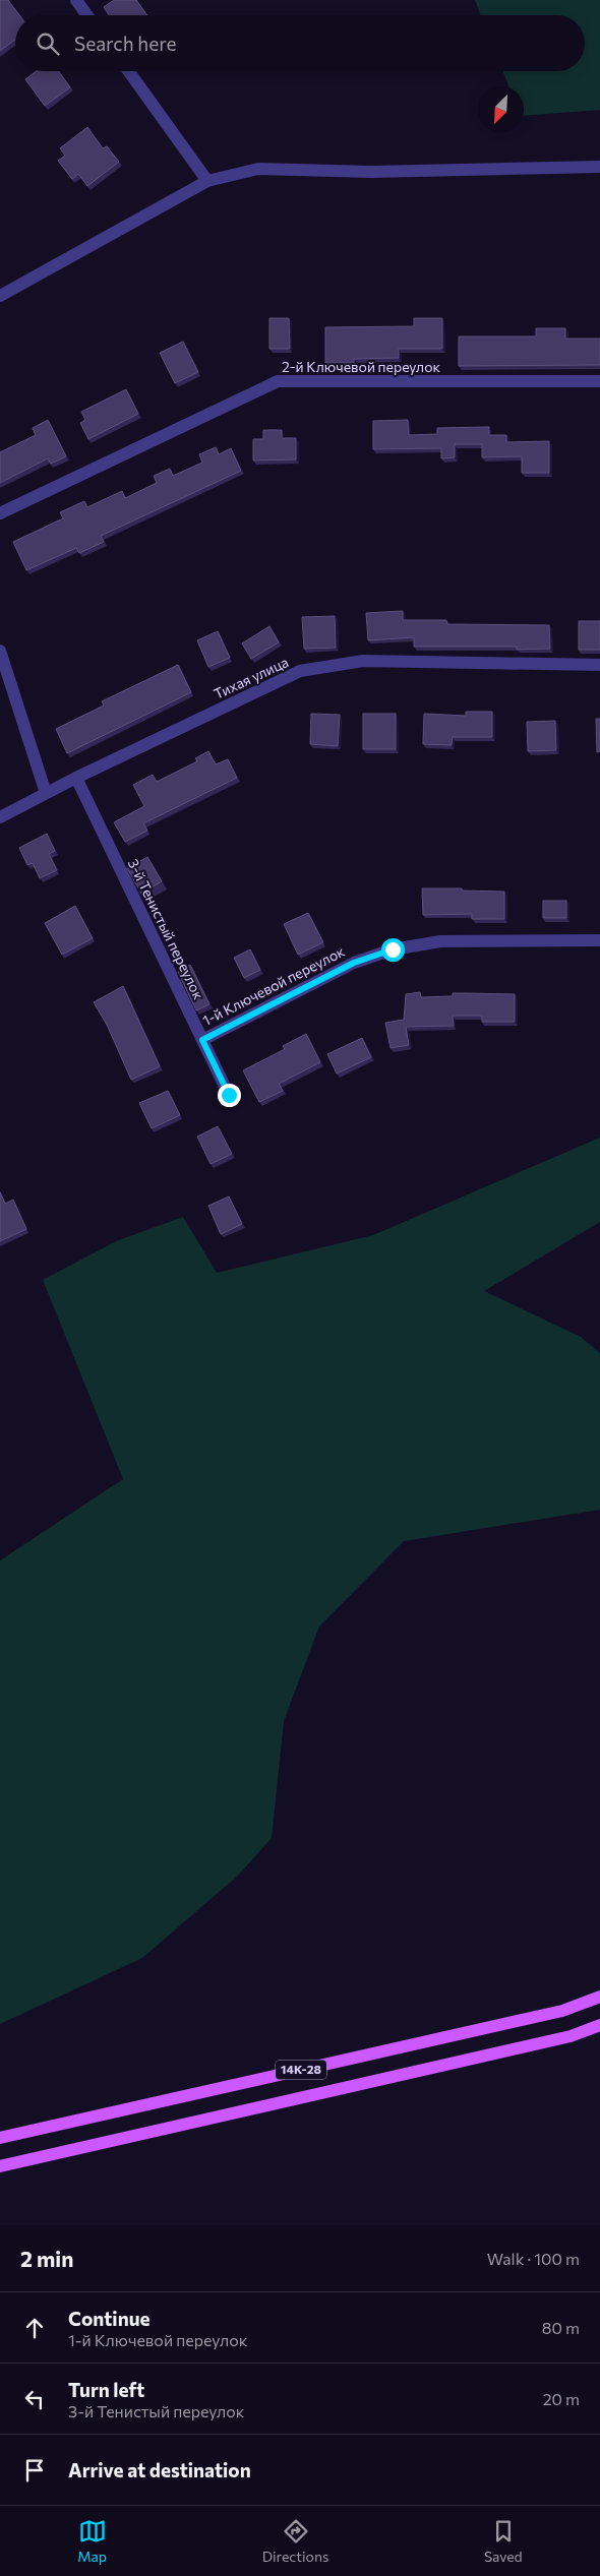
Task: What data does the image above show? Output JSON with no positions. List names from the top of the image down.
{
  "streets": {
    "main road": ["14К-28"],
    "street": [
      "2-й Ключевой переулок",
      "Тихая улица",
      "3-й Тенистый переулок",
      "1-й Ключевой переулок"
    ]
  },
  "crossings": [
    ["Тихая улица", "3-й Тенистый переулок"],
    ["3-й Тенистый переулок", "1-й Ключевой переулок"]
  ],
  "north": "bottom left",
  "page": {
    "search": "Search here",
    "heading": ["2 min", "Walk · 100 m"],
    "list": [
      ["Continue", "1-й Ключевой переулок", "80 m"],
      ["Turn left", "3-й Тенистый переулок", "20 m"],
      "Arrive at destination"
    ],
    "nav": ["Map", "Directions", "Saved"]
  }
}
